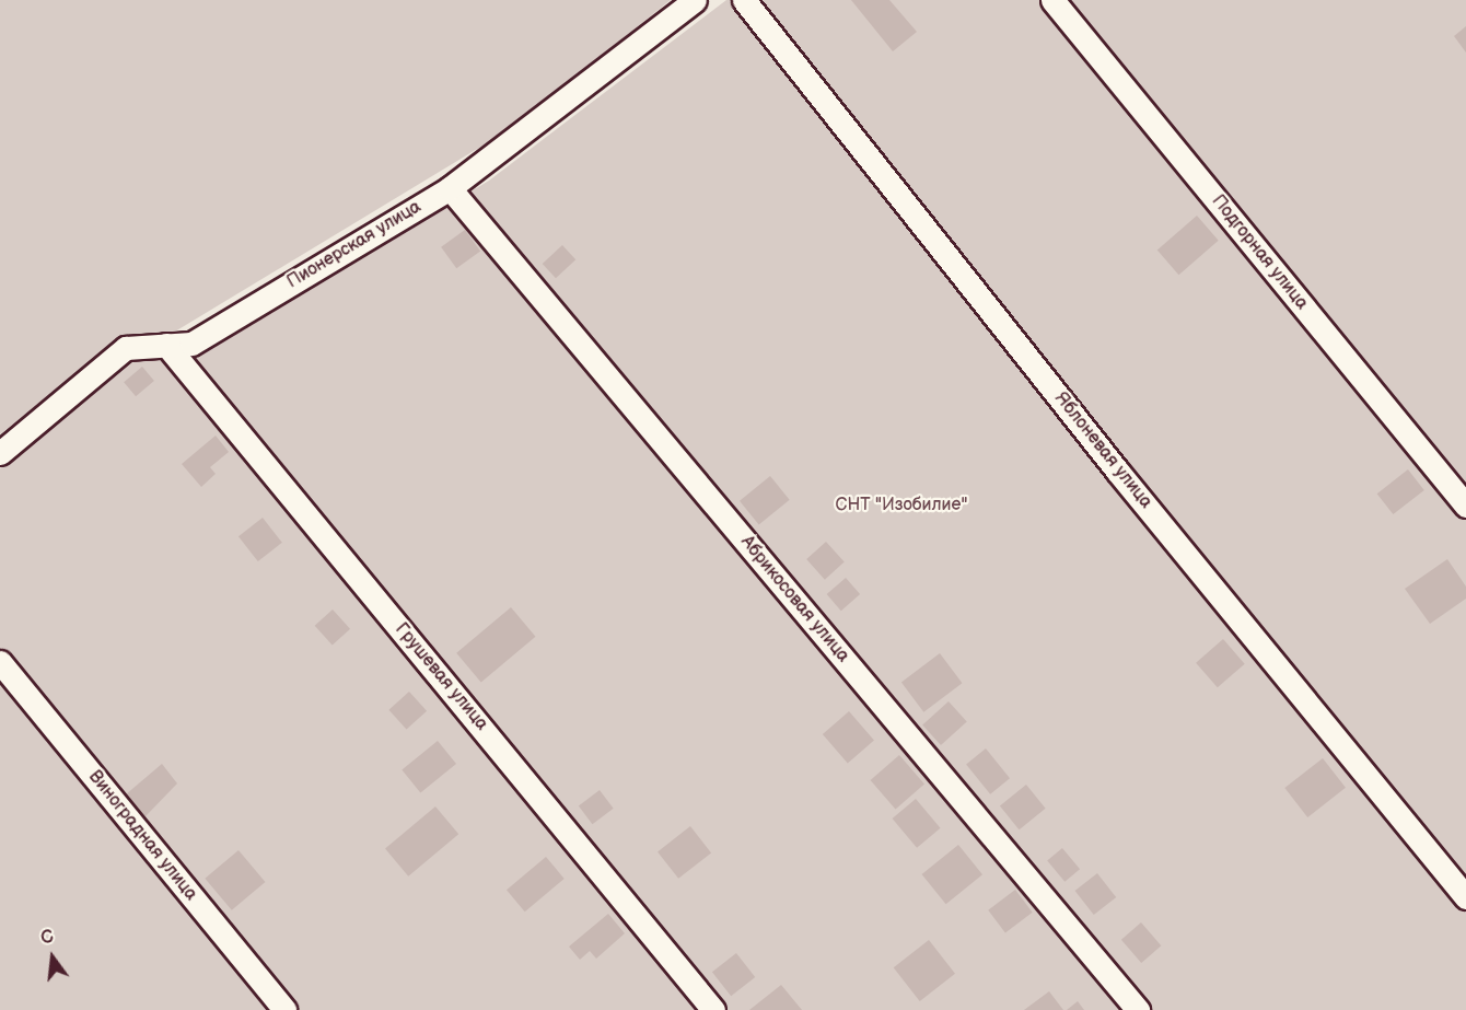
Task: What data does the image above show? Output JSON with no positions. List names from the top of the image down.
{
  "streets": {
    "street": [
      "Пионерская улица",
      "Подгорная улица",
      "Яблоневая улица",
      "Абрикосовая улица",
      "Грушевая улица",
      "Виноградная улица"
    ]
  },
  "crossings": [
    ["Пионерская улица", "Абрикосовая улица"],
    ["Пионерская улица", "Грушевая улица"]
  ],
  "parks": ["СНТ \"Изобилие\""],
  "north": "top"
}
